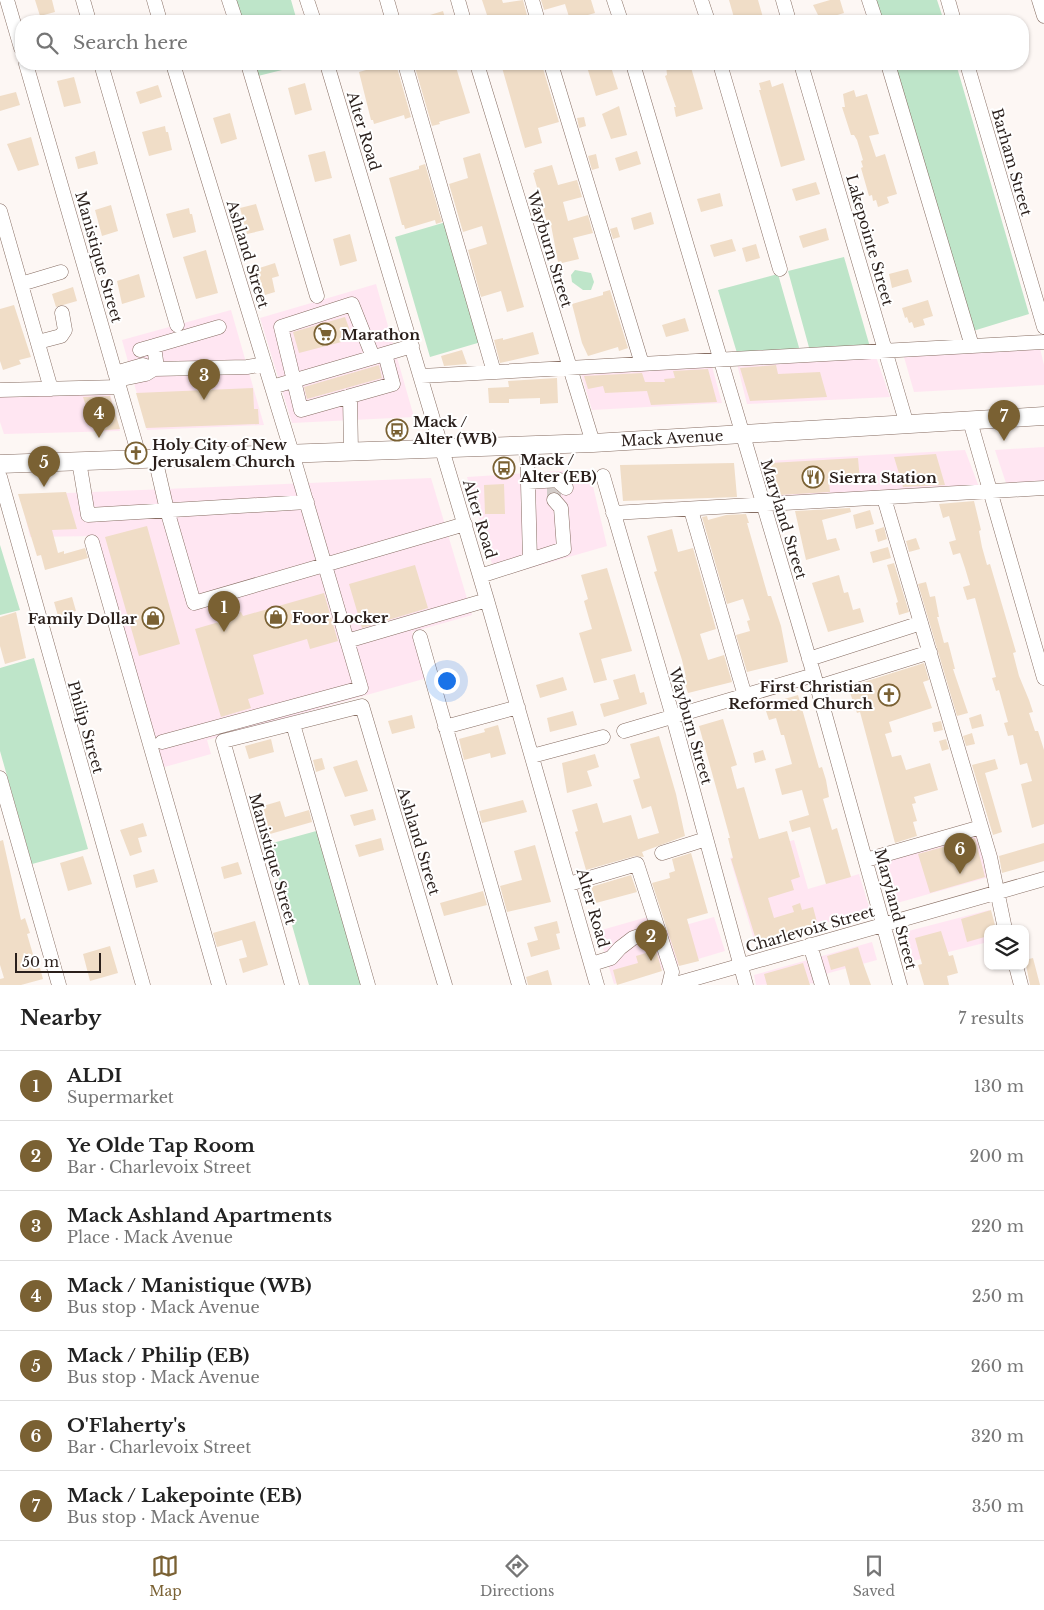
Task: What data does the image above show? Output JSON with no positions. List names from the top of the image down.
{
  "streets": {
    "main road": ["Mack Avenue"],
    "street": [
      "Alter Road",
      "Barham Street",
      "Lakepointe Street",
      "Wayburn Street",
      "Ashland Street",
      "Manistique Street",
      "Maryland Street",
      "Philip Street",
      "Charlevoix Street"
    ]
  },
  "crossings": [
    ["Alter Road", "Mack Avenue"],
    ["Lakepointe Street", "Mack Avenue"],
    ["Wayburn Street", "Mack Avenue"],
    ["Wayburn Street", "Charlevoix Street"],
    ["Ashland Street", "Manistique Street"],
    ["Ashland Street", "Mack Avenue"],
    ["Manistique Street", "Mack Avenue"],
    ["Mack Avenue", "Maryland Street"],
    ["Maryland Street", "Charlevoix Street"]
  ],
  "places": {
    "supermarket": ["Marathon"],
    "bus stop": ["Mack / Alter (WB)", "Mack / Alter (EB)"],
    "church": ["Holy City of New Jerusalem Church", "First Christian Reformed Church"],
    "restaurant": ["Sierra Station"],
    "shop": ["Foor Locker", "Family Dollar"]
  },
  "scale_bar": "50 m",
  "page": {
    "search": "Search here",
    "pins": [
      "3",
      "4",
      "7",
      "5",
      "1",
      "6",
      "2"
    ],
    "scale": "50 m",
    "heading": ["Nearby", "7 results"],
    "list": [
      {
        "mark": "1",
        "name": "ALDI",
        "note": "Supermarket",
        "value": "130 m"
      },
      {
        "mark": "2",
        "name": "Ye Olde Tap Room",
        "note": "Bar · Charlevoix Street",
        "value": "200 m"
      },
      {
        "mark": "3",
        "name": "Mack Ashland Apartments",
        "note": "Place · Mack Avenue",
        "value": "220 m"
      },
      {
        "mark": "4",
        "name": "Mack / Manistique (WB)",
        "note": "Bus stop · Mack Avenue",
        "value": "250 m"
      },
      {
        "mark": "5",
        "name": "Mack / Philip (EB)",
        "note": "Bus stop · Mack Avenue",
        "value": "260 m"
      },
      {
        "mark": "6",
        "name": "O'Flaherty's",
        "note": "Bar · Charlevoix Street",
        "value": "320 m"
      },
      {
        "mark": "7",
        "name": "Mack / Lakepointe (EB)",
        "note": "Bus stop · Mack Avenue",
        "value": "350 m"
      }
    ],
    "nav": ["Map", "Directions", "Saved"]
  }
}
